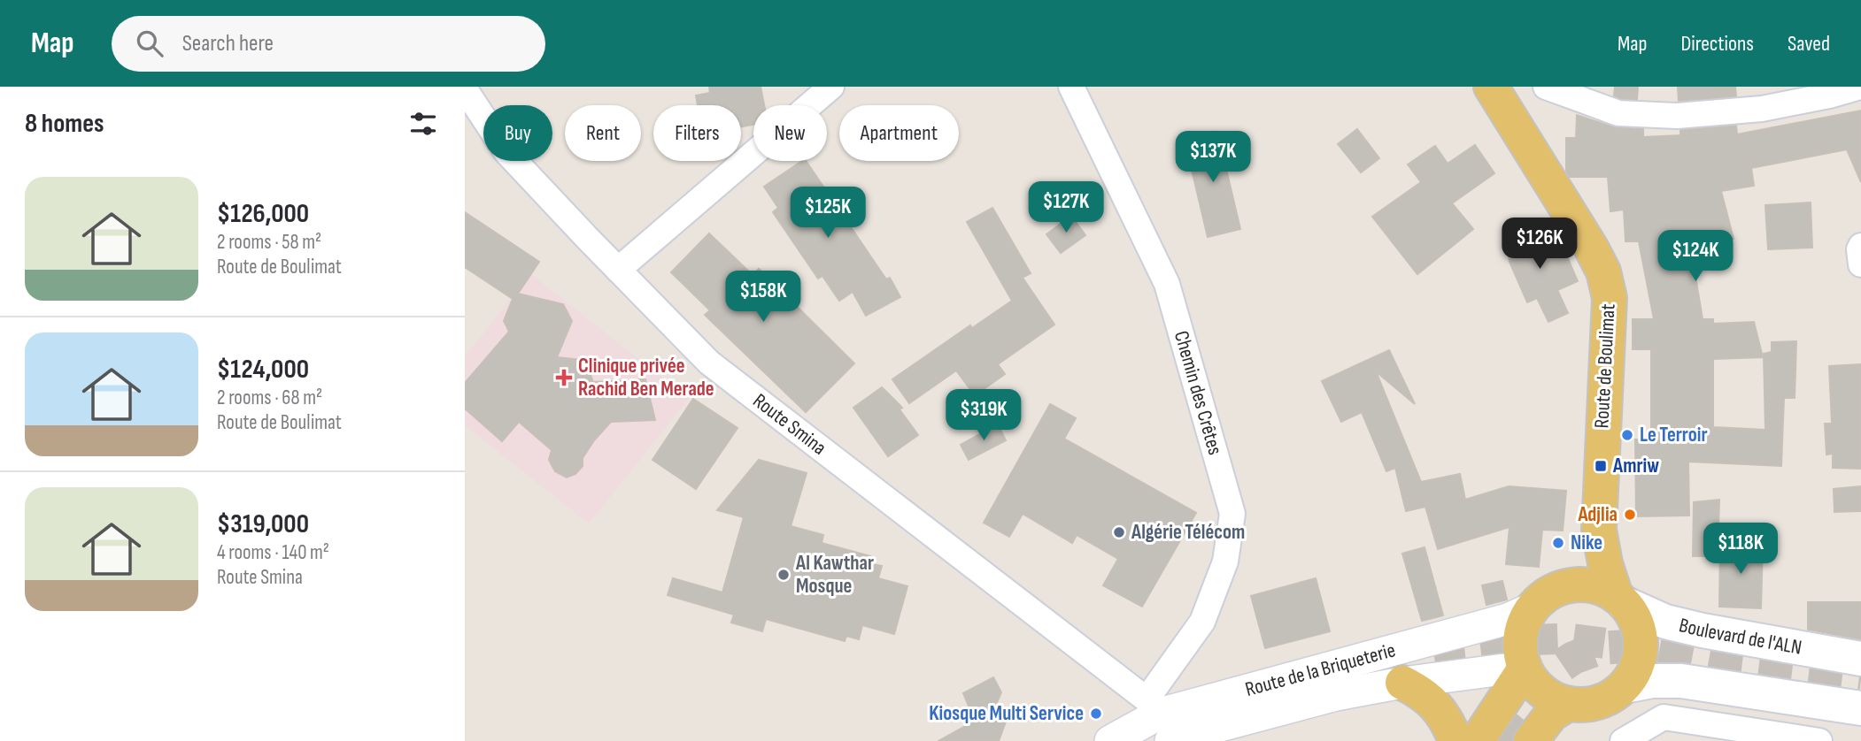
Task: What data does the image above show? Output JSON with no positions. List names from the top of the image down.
{
  "streets": {
    "main road": ["Route de Boulimat", "Boulevard de l'ALN"],
    "street": ["Chemin des Crêtes", "Route Smina", "Route de la Briqueterie"]
  },
  "crossings": [
    ["Route de Boulimat", "Boulevard de l'ALN"],
    ["Route de Boulimat", "Route de la Briqueterie"],
    ["Chemin des Crêtes", "Route Smina"],
    ["Chemin des Crêtes", "Route de la Briqueterie"],
    ["Route Smina", "Route de la Briqueterie"],
    ["Boulevard de l'ALN", "Route de la Briqueterie"]
  ],
  "places": {
    "health": ["Clinique privée Rachid Ben Merade"],
    "other": [
      "Le Terroir",
      "Adjlia",
      "Algérie Télécom",
      "Nike",
      "Al Kawthar Mosque",
      "Kiosque Multi Service"
    ],
    "transit": ["Amriw"]
  },
  "page": {
    "header": "Map",
    "search": "Search here",
    "nav": ["Map", "Directions", "Saved"],
    "heading": "8 homes",
    "chip": [
      "Buy",
      "Rent",
      "Filters",
      "New",
      "Apartment"
    ],
    "price": [
      "$137K",
      "$127K",
      "$125K",
      "$126K",
      "$124K",
      "$158K",
      "$319K",
      "$118K"
    ],
    "list": [
      {
        "name": "$126,000",
        "note": "2 rooms · 58 m² · Route de Boulimat"
      },
      {
        "name": "$124,000",
        "note": "2 rooms · 68 m² · Route de Boulimat"
      },
      {
        "name": "$319,000",
        "note": "4 rooms · 140 m² · Route Smina"
      }
    ]
  }
}
